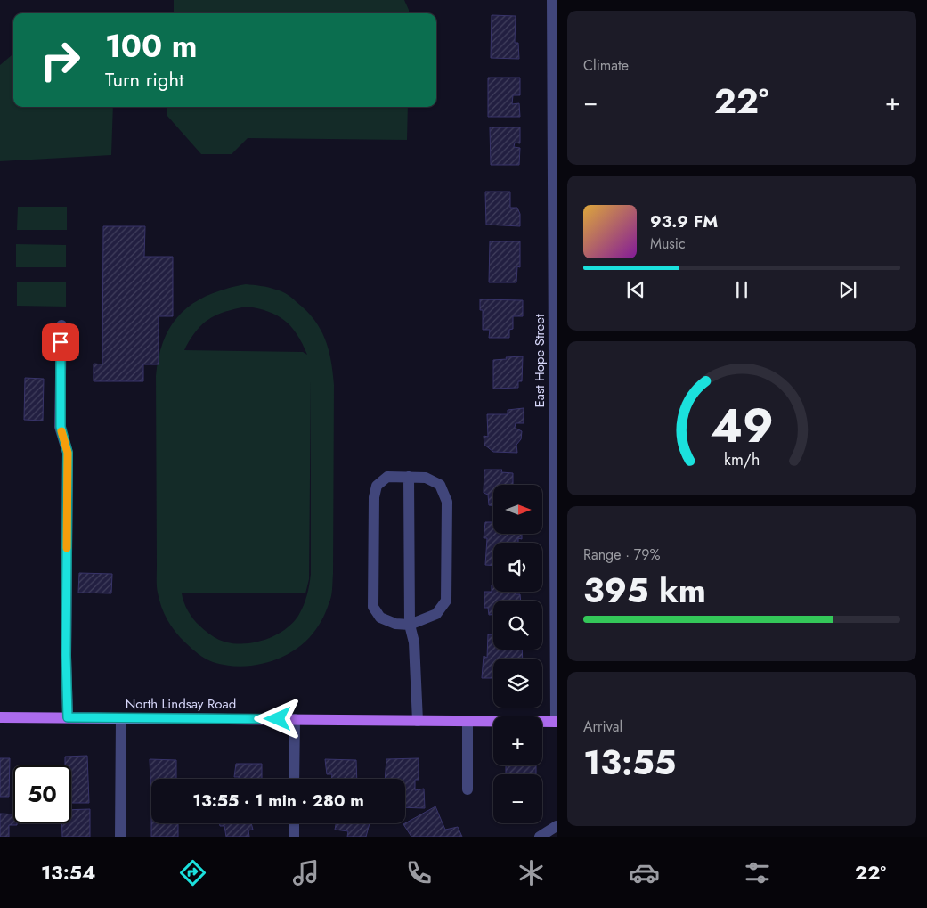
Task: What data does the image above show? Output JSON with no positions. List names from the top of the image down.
{
  "streets": {
    "main road": ["North Lindsay Road"],
    "street": ["East Hope Street"]
  },
  "crossings": [
    ["East Hope Street", "North Lindsay Road"]
  ],
  "north": "right",
  "page": {
    "tile": [
      "Climate",
      ["Range · 79%", "395 km"],
      ["Arrival", "13:55"]
    ],
    "turn": ["100 m", "Turn right"],
    "heat": ["−", "22°", "+"],
    "song": ["93.9 FM", "Music"],
    "map_buttons": ["+", "−"],
    "limit": "50",
    "trip": "13:55 · 1 min · 280 m",
    "tabs": ["13:54", "22°"],
    "gauge": ["49", "km/h"]
  }
}
